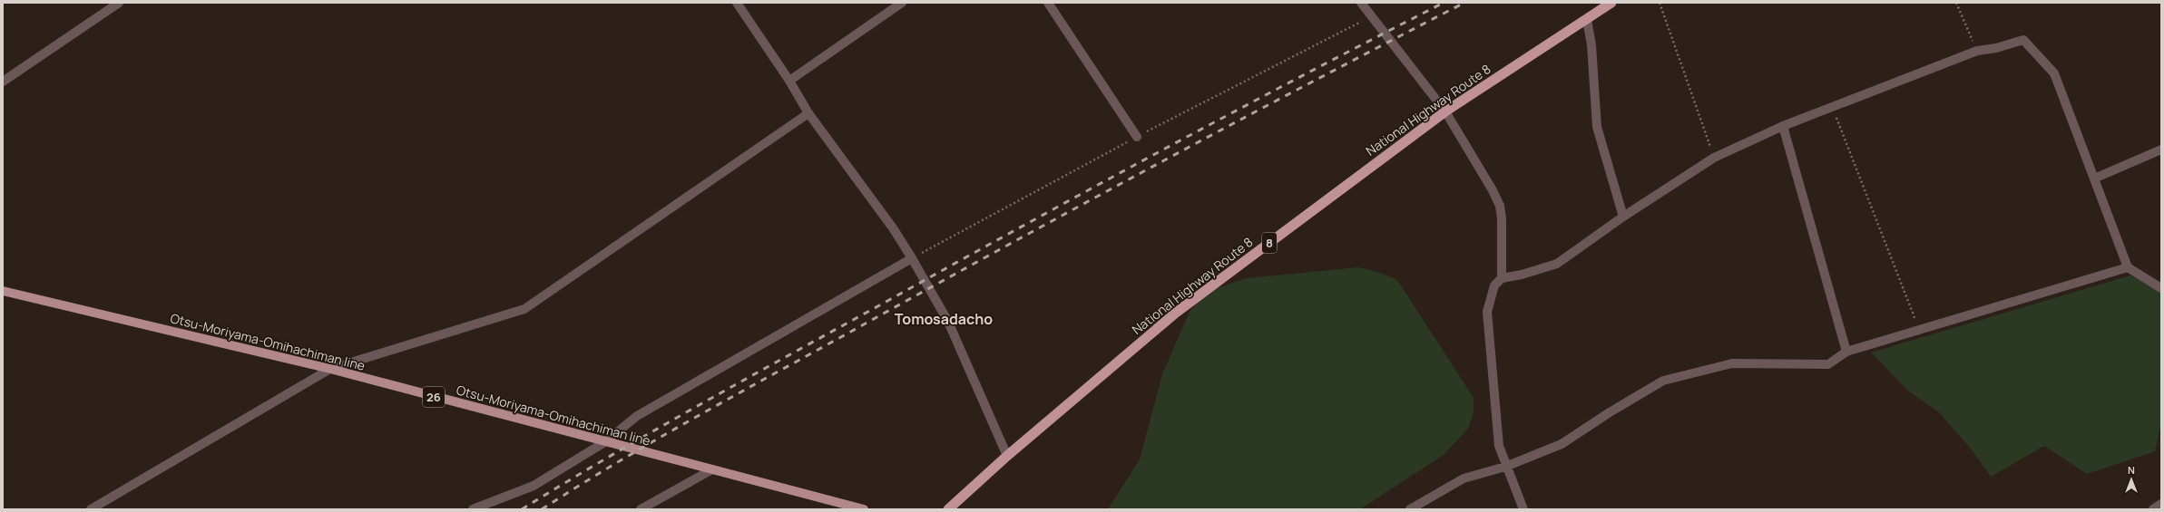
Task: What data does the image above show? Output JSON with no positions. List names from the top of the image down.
{
  "streets": {
    "highway": ["National Highway Route 8", "8"],
    "main road": ["Otsu-Moriyama-Omihachiman line", "26"]
  },
  "districts": ["Tomosadacho"],
  "north": "top"
}
